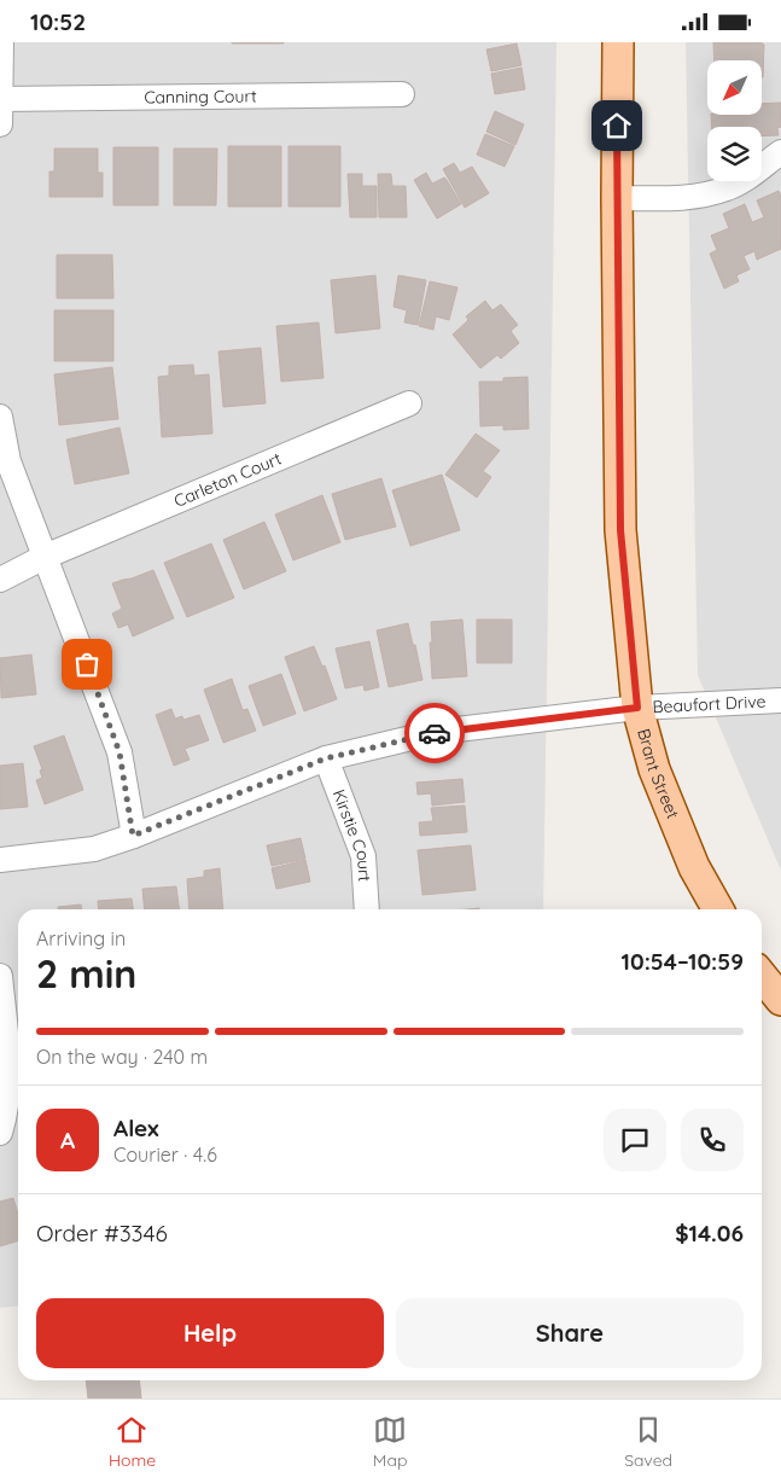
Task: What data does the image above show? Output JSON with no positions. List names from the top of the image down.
{
  "streets": {
    "main road": ["Brant Street"],
    "street": [
      "Canning Court",
      "Carleton Court",
      "Beaufort Drive",
      "Kirstie Court"
    ]
  },
  "crossings": [
    ["Beaufort Drive", "Brant Street"],
    ["Beaufort Drive", "Kirstie Court"]
  ],
  "north": "bottom left",
  "page": {
    "status": "10:52",
    "heading": ["2 min", "Arriving in", "10:54–10:59"],
    "panel": [
      "Alex",
      "Courier · 4.6",
      "Order #3346",
      "$14.06"
    ],
    "bar": "On the way · 240 m",
    "round": "A",
    "buttons": ["Help", "Share"],
    "tabs": ["Home", "Map", "Saved"]
  }
}
